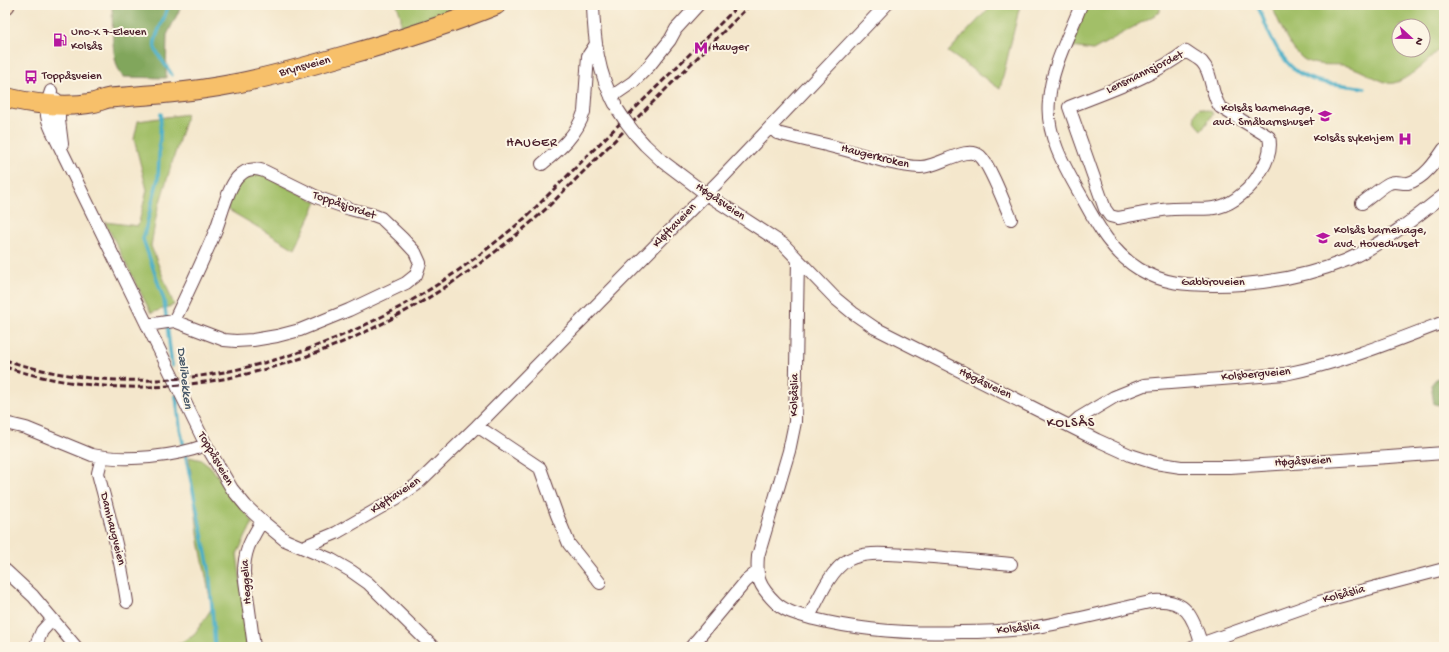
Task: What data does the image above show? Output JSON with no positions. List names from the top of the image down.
{
  "streets": {
    "main road": ["Brynsveien"],
    "street": [
      "Lensmannsjordet",
      "Haugerkroken",
      "Høgåsveien",
      "Toppåsjordet",
      "Kløftaveien",
      "Gabbroveien",
      "Kolsbergveien",
      "Kolsåslia",
      "Toppåsveien",
      "Damhaugveien",
      "Heggelia"
    ]
  },
  "crossings": [
    ["Brynsveien", "Toppåsveien"],
    ["Lensmannsjordet", "Gabbroveien"],
    ["Haugerkroken", "Kløftaveien"],
    ["Høgåsveien", "Kløftaveien"],
    ["Høgåsveien", "Kolsbergveien"],
    ["Høgåsveien", "Kolsåslia"],
    ["Toppåsjordet", "Toppåsveien"],
    ["Kløftaveien", "Toppåsveien"],
    ["Toppåsveien", "Heggelia"]
  ],
  "districts": ["HAUGER", "KOLSÅS"],
  "water": ["Dælibekken"],
  "places": {
    "fuel station": ["Uno-X 7-Eleven Kolsås"],
    "metro station": ["Hauger"],
    "bus stop": ["Toppåsveien"],
    "school or university": ["Kolsås barnehage, avd. Småbarnshuset", "Kolsås barnehage, avd. Hovedhuset"],
    "hospital": ["Kolsås sykehjem"]
  },
  "north": "right"
}
